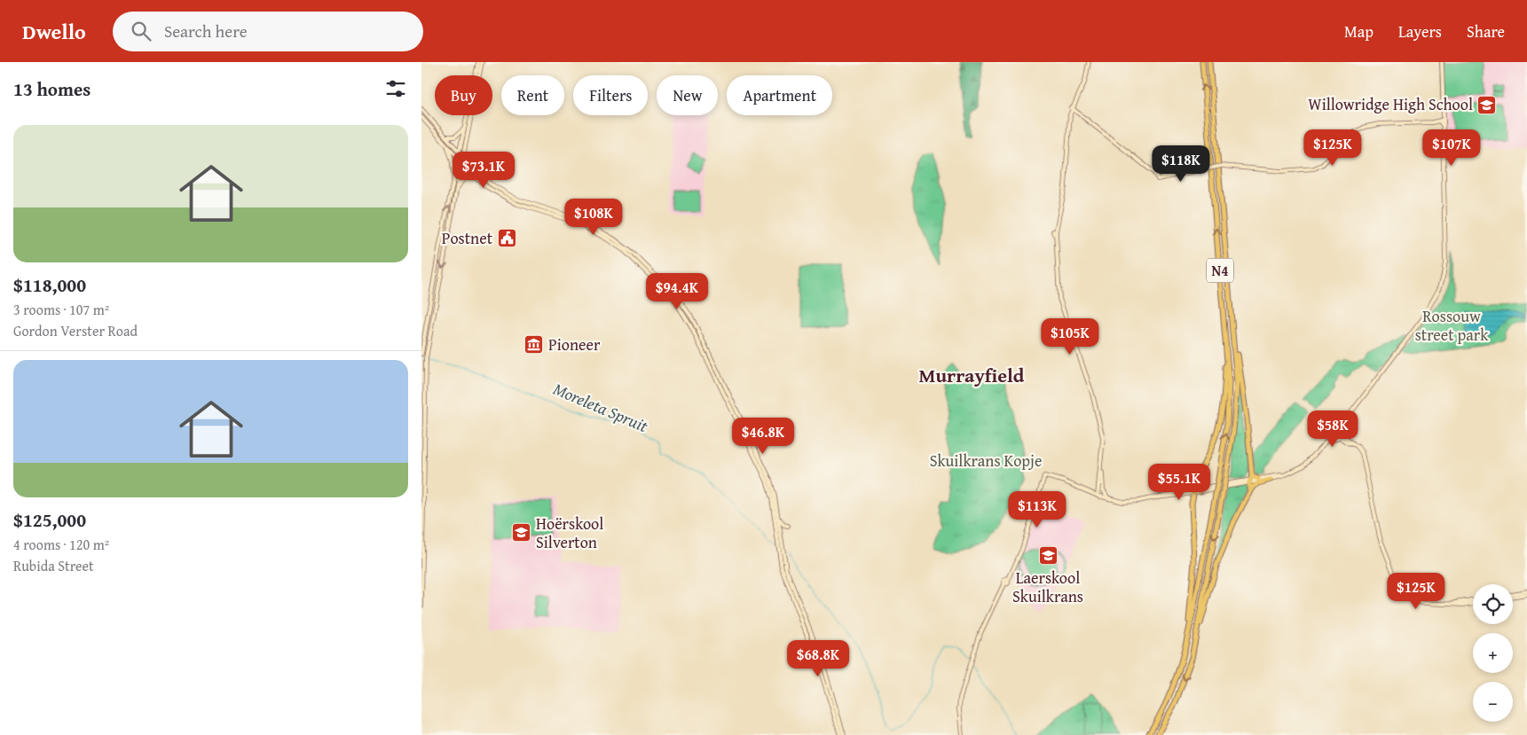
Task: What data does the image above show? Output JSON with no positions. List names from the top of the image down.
{
  "streets": {
    "highway": ["N4"]
  },
  "districts": ["Murrayfield"],
  "water": ["Moreleta Spruit"],
  "parks": ["Rossouw street park", "Skuilkrans Kopje"],
  "places": {
    "school or university": ["Willowridge High School", "Hoërskool Silverton", "Laerskool Skuilkrans"],
    "public building": ["Postnet"],
    "museum": ["Pioneer"]
  },
  "page": {
    "header": "Dwello",
    "search": "Search here",
    "nav": ["Map", "Layers", "Share"],
    "heading": "13 homes",
    "chip": [
      "Buy",
      "Rent",
      "Filters",
      "New",
      "Apartment"
    ],
    "list": [
      {
        "name": "$118,000",
        "note": "3 rooms · 107 m² · Gordon Verster Road"
      },
      {
        "name": "$125,000",
        "note": "4 rooms · 120 m² · Rubida Street"
      }
    ],
    "price": [
      "$125K",
      "$107K",
      "$118K",
      "$73.1K",
      "$108K",
      "$94.4K",
      "$105K",
      "$58K",
      "$46.8K",
      "$55.1K",
      "$113K",
      "$125K",
      "$68.8K"
    ],
    "map_buttons": ["+", "−"]
  }
}
